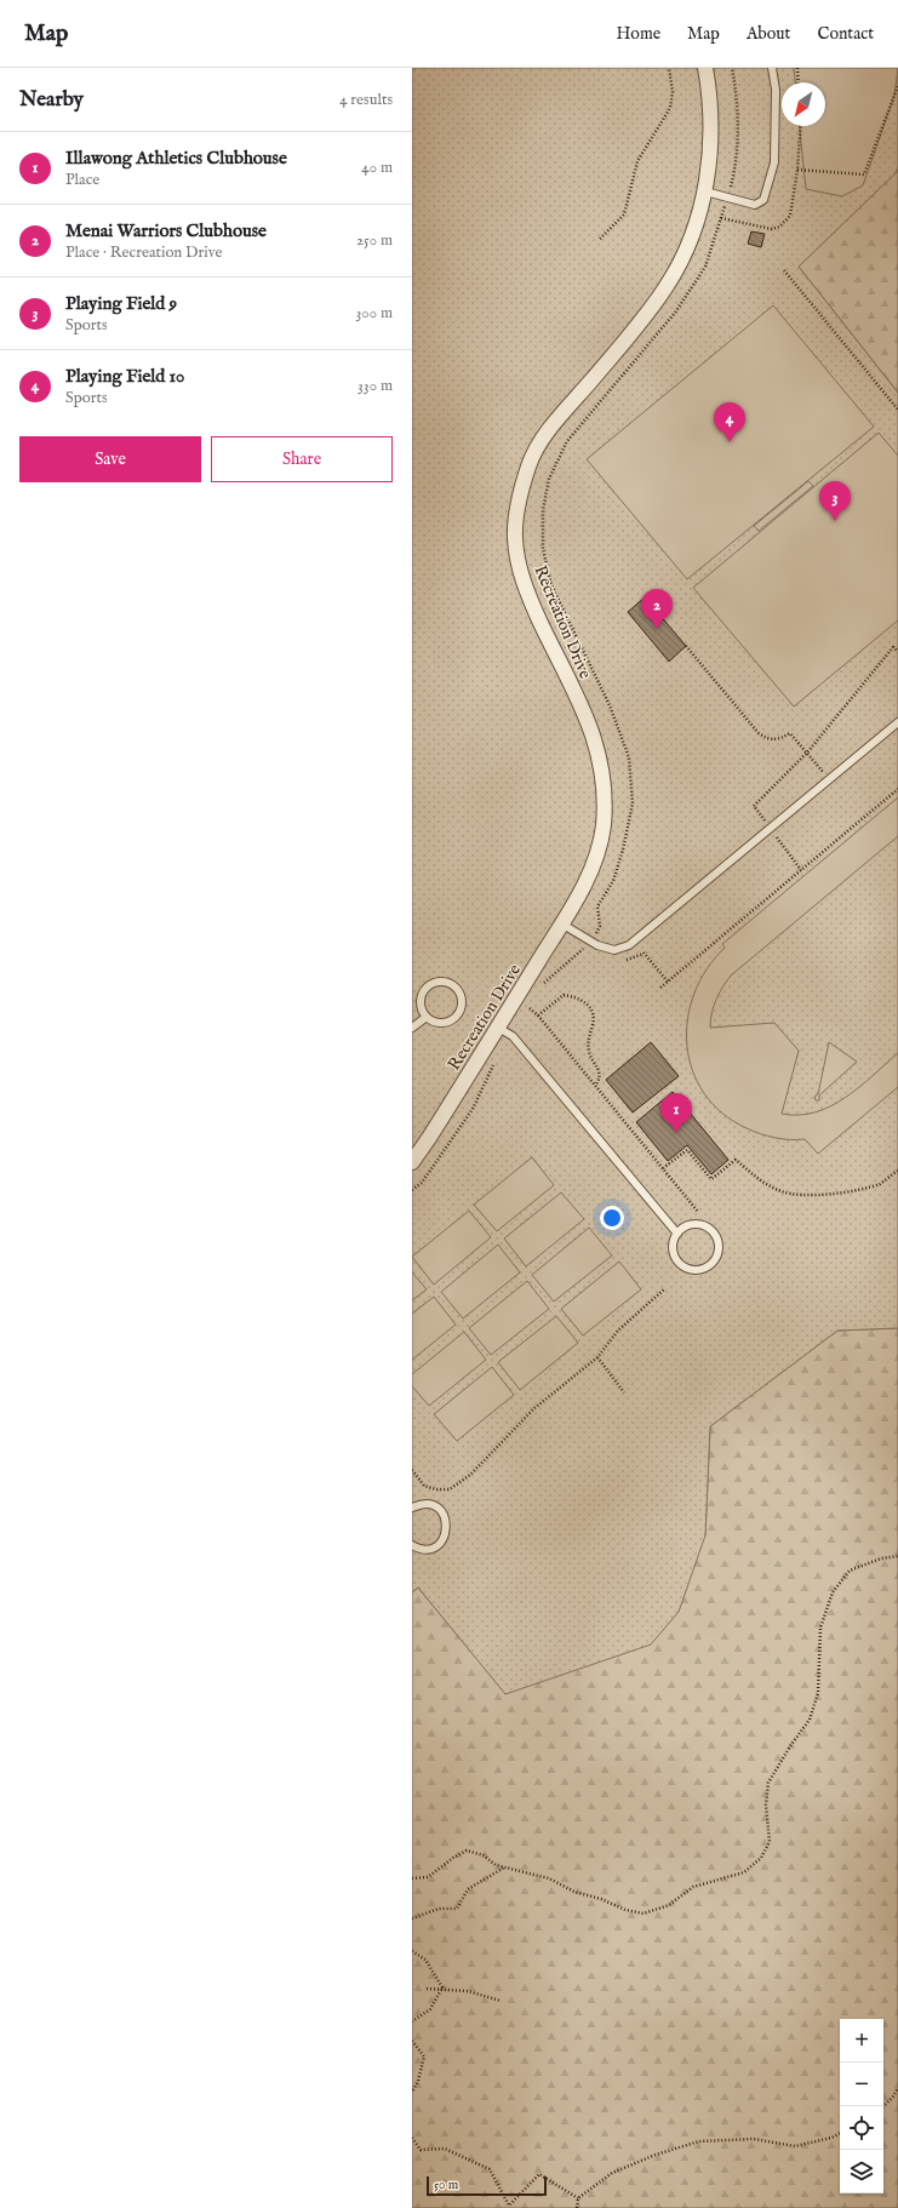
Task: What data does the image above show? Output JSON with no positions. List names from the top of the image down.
{
  "streets": {
    "street": ["Recreation Drive"]
  },
  "scale_bar": "50 m",
  "north": "bottom left",
  "page": {
    "header": "Map",
    "nav": [
      "Home",
      "Map",
      "About",
      "Contact"
    ],
    "heading": ["Nearby", "4 results"],
    "list": [
      {
        "mark": "1",
        "name": "Illawong Athletics Clubhouse",
        "note": "Place",
        "value": "40 m"
      },
      {
        "mark": "2",
        "name": "Menai Warriors Clubhouse",
        "note": "Place · Recreation Drive",
        "value": "250 m"
      },
      {
        "mark": "3",
        "name": "Playing Field 9",
        "note": "Sports",
        "value": "300 m"
      },
      {
        "mark": "4",
        "name": "Playing Field 10",
        "note": "Sports",
        "value": "330 m"
      }
    ],
    "pins": [
      "4",
      "3",
      "2",
      "1"
    ],
    "buttons": ["Save", "Share"],
    "map_buttons": ["+", "−"],
    "scale": "50 m"
  }
}
